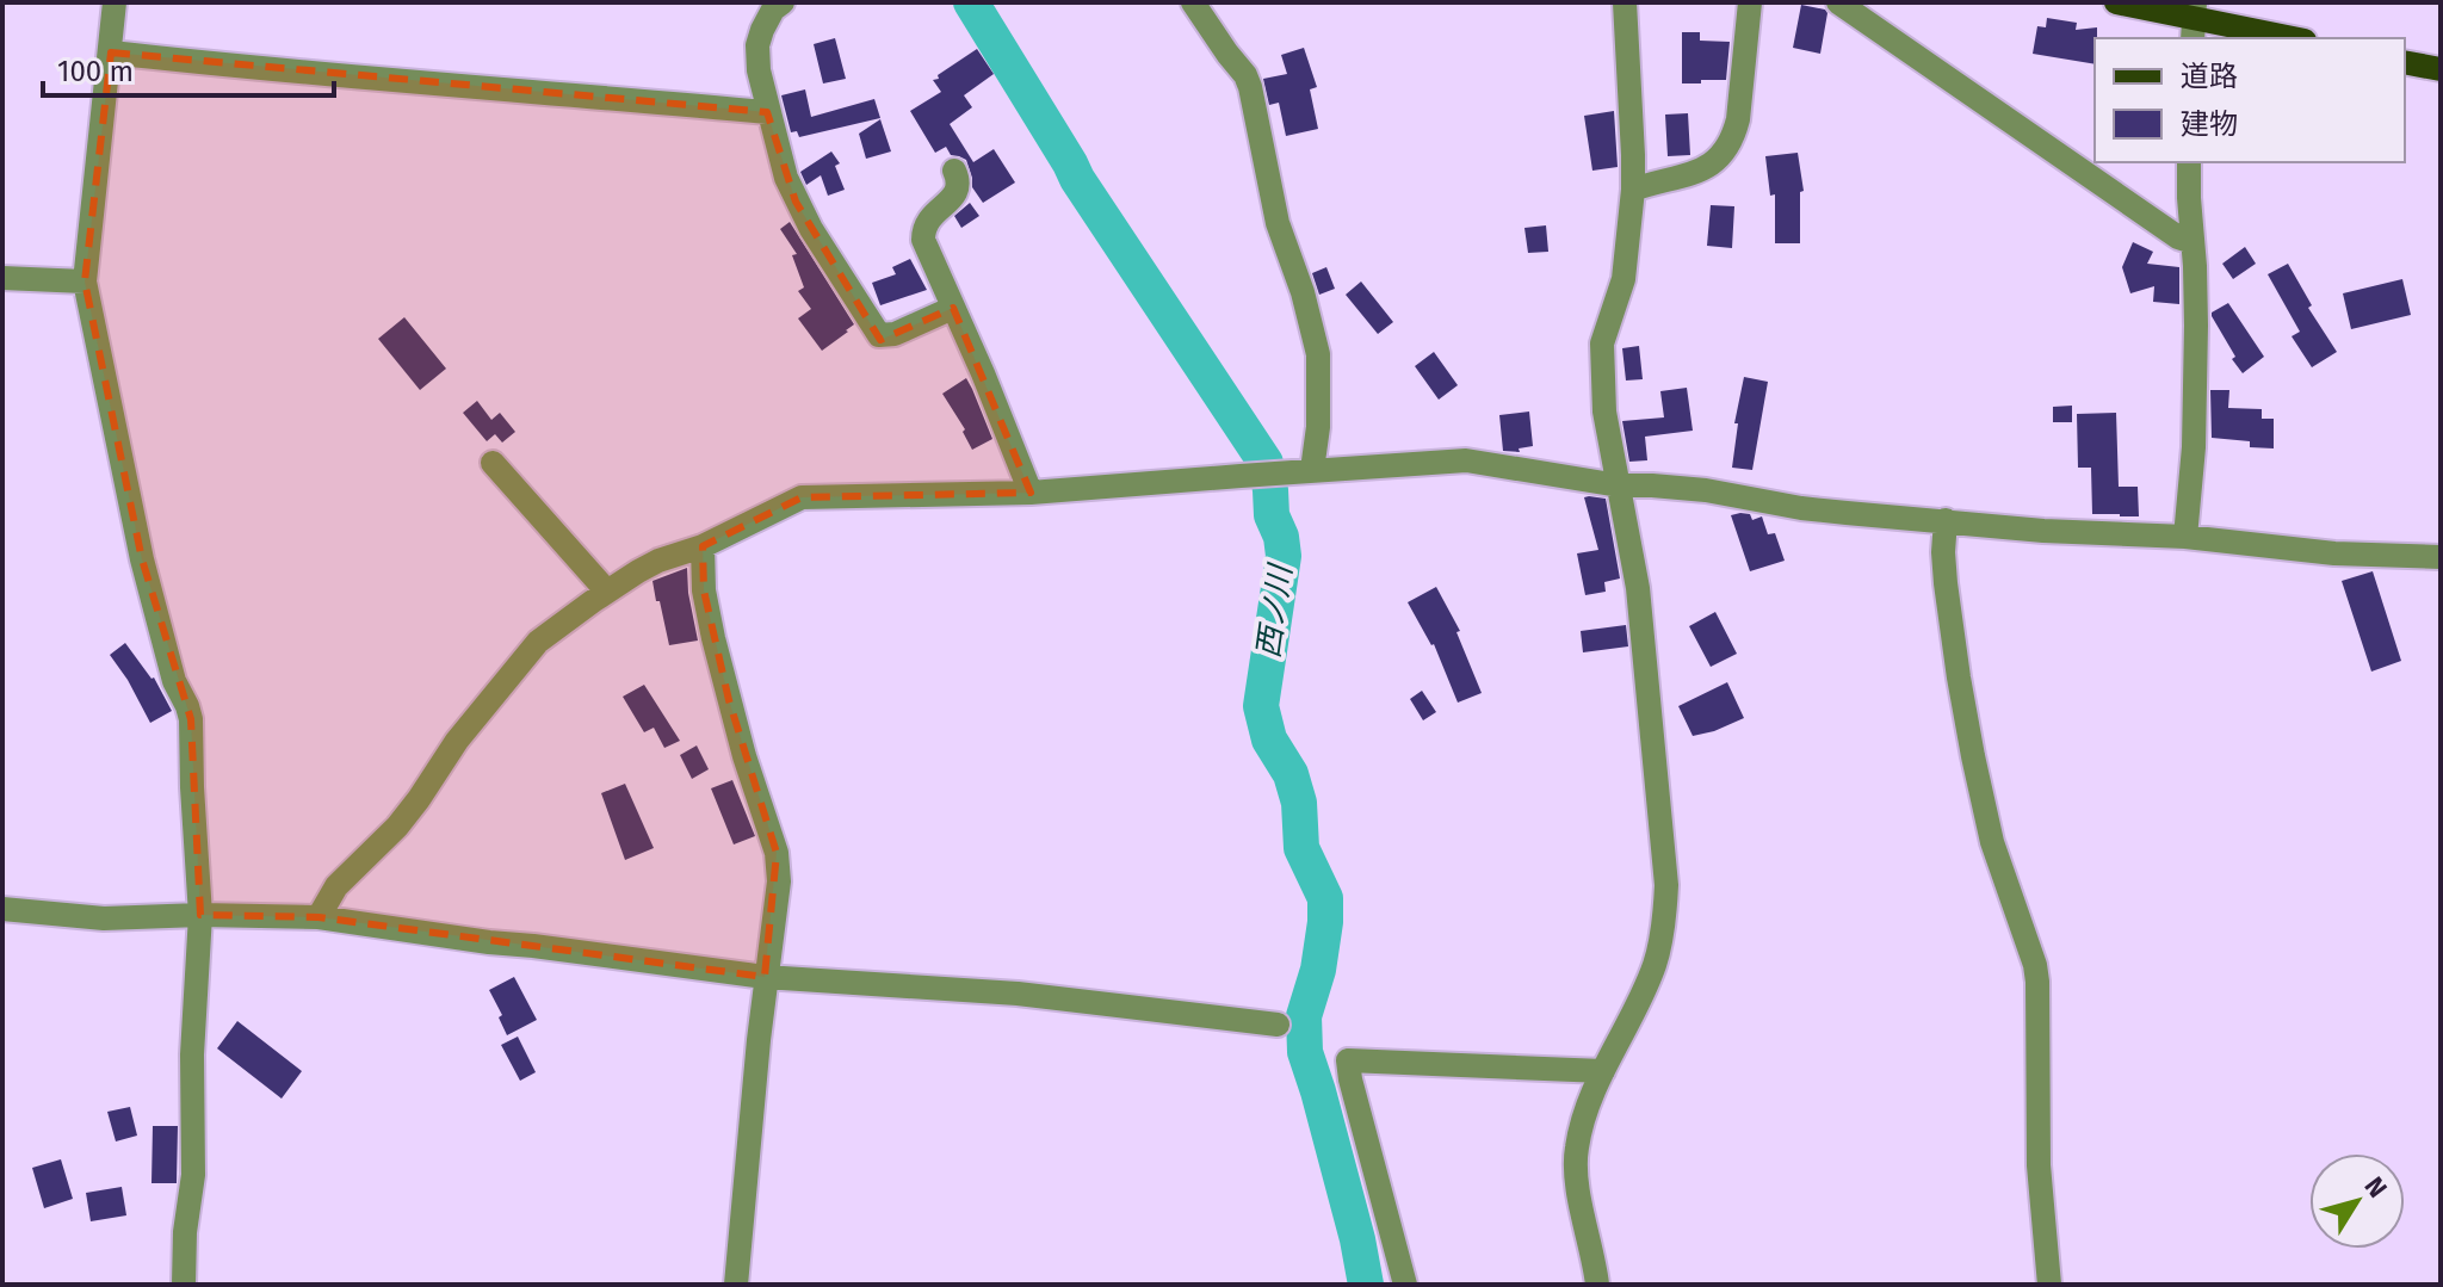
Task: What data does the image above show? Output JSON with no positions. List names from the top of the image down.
{
  "water": ["西ノ川"],
  "legend": ["道路", "建物"],
  "scale_bar": "100 m",
  "north": "top right"
}
